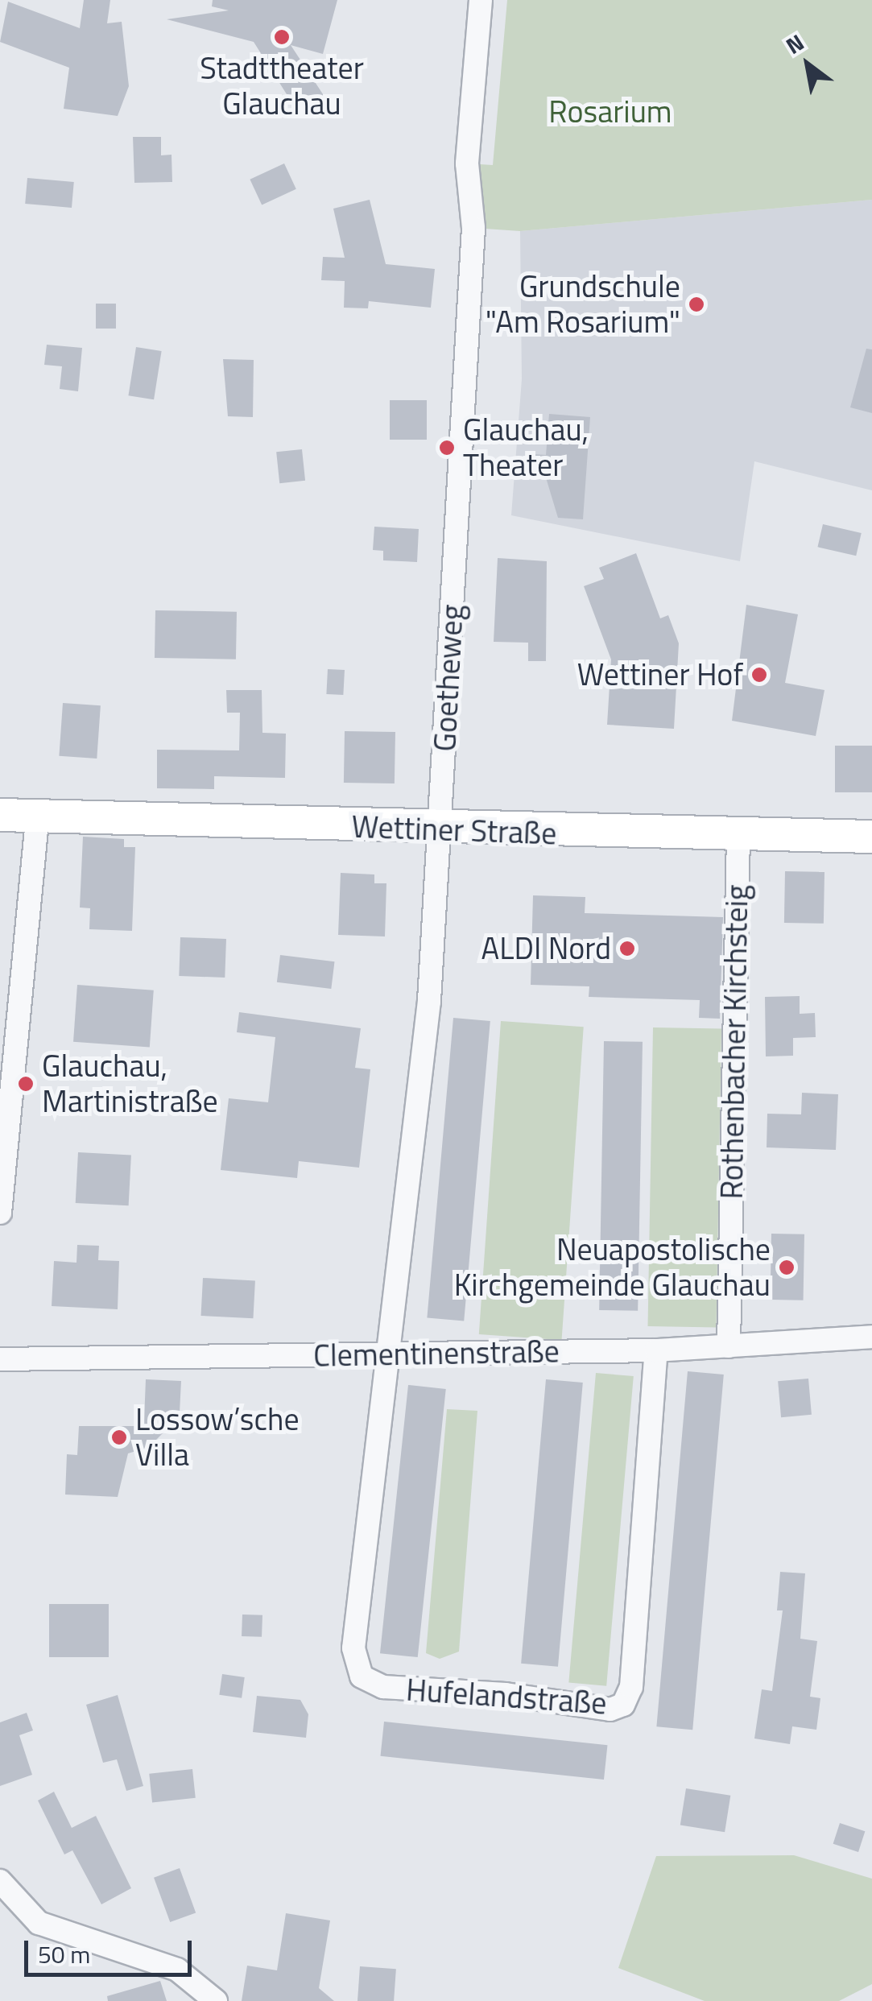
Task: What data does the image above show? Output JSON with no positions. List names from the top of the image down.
{
  "streets": {
    "street": [
      "Goetheweg",
      "Wettiner Straße",
      "Rothenbacher Kirchsteig",
      "Clementinenstraße",
      "Hufelandstraße"
    ]
  },
  "crossings": [
    ["Goetheweg", "Wettiner Straße"],
    ["Goetheweg", "Clementinenstraße"],
    ["Goetheweg", "Hufelandstraße"],
    ["Wettiner Straße", "Rothenbacher Kirchsteig"],
    ["Rothenbacher Kirchsteig", "Clementinenstraße"],
    ["Clementinenstraße", "Hufelandstraße"]
  ],
  "parks": ["Rosarium"],
  "places": [
    "Stadttheater Glauchau",
    "Grundschule \"Am Rosarium\"",
    "Glauchau, Theater",
    "Wettiner Hof",
    "ALDI Nord",
    "Glauchau, Martinistraße",
    "Neuapostolische Kirchgemeinde Glauchau",
    "Lossow’sche Villa"
  ],
  "scale_bar": "50 m",
  "north": "top left"
}
